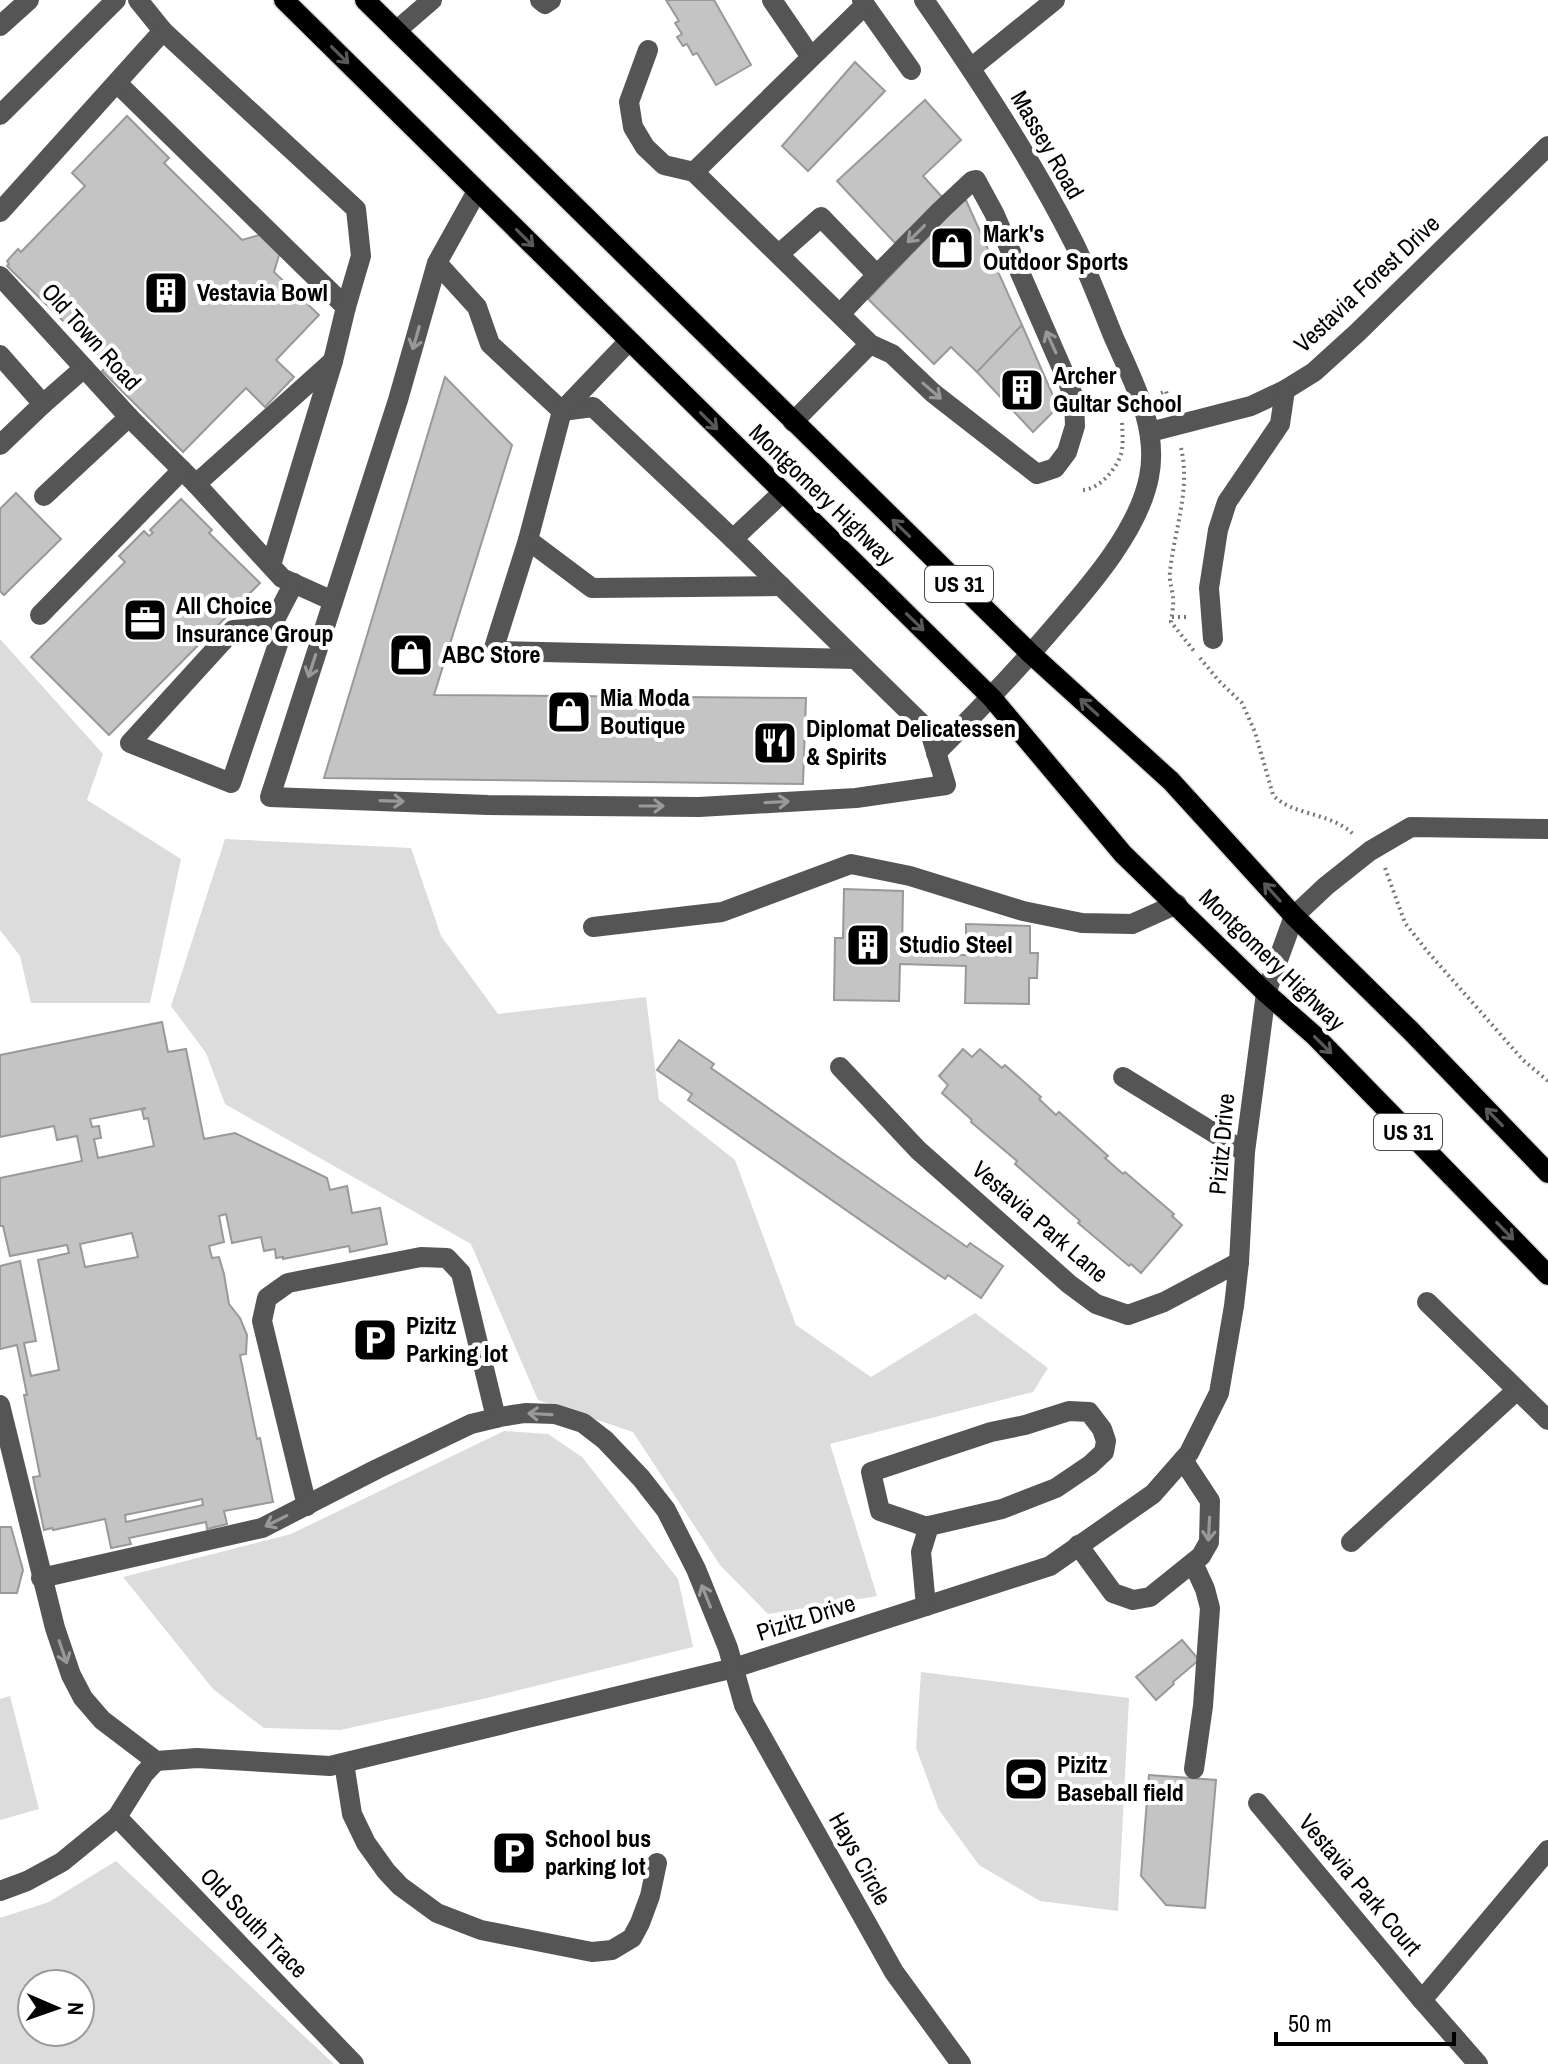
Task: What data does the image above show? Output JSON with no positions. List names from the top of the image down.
{
  "streets": {
    "main road": ["Montgomery Highway", "US 31"],
    "street": [
      "Massey Road",
      "Vestavia Forest Drive",
      "Old Town Road",
      "Pizitz Drive",
      "Vestavia Park Lane",
      "Hays Circle",
      "Vestavia Park Court",
      "Old South Trace"
    ]
  },
  "crossings": [
    ["Massey Road", "Vestavia Forest Drive"],
    ["Massey Road", "Montgomery Highway"],
    ["Montgomery Highway", "Pizitz Drive"],
    ["Pizitz Drive", "Vestavia Park Lane"],
    ["Pizitz Drive", "Hays Circle"]
  ],
  "one_way": ["Hays Circle"],
  "places": {
    "shop": ["Mark's Outdoor Sports", "ABC Store", "Mia Moda Boutique"],
    "building": ["Vestavia Bowl", "Archer Gultar School", "Studio Steel"],
    "office": ["All Choice Insurance Group"],
    "restaurant": ["Diplomat Delicatessen & Spirits"],
    "parking": ["Pizitz Parking lot", "School bus parking lot"],
    "sports": ["Pizitz Baseball field"]
  },
  "scale_bar": "50 m",
  "north": "right"
}
